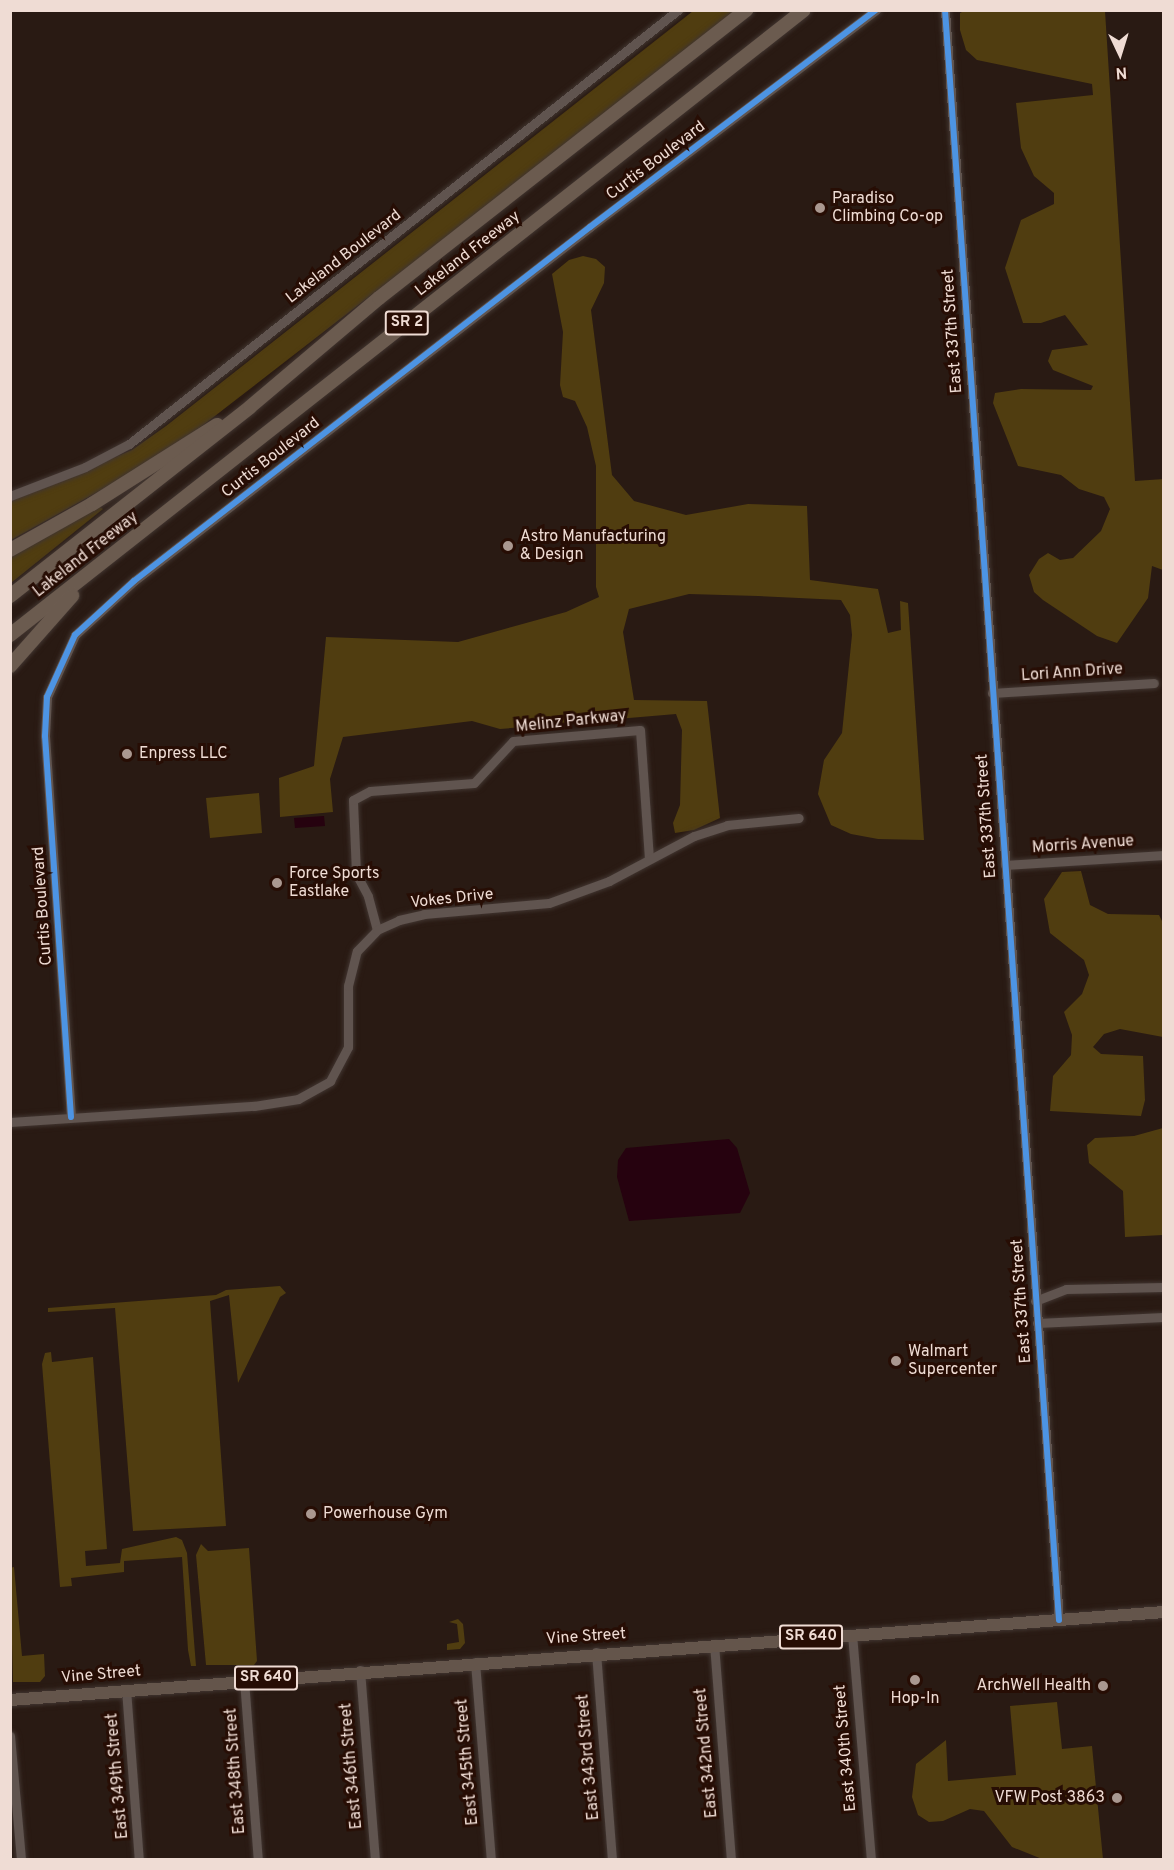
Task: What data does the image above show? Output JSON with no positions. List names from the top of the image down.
{
  "streets": {
    "highway": ["Lakeland Freeway", "SR 2"],
    "main road": ["Vine Street", "SR 640"],
    "street": [
      "Curtis Boulevard",
      "Lakeland Boulevard",
      "East 337th Street",
      "Lori Ann Drive",
      "Melinz Parkway",
      "Morris Avenue",
      "Vokes Drive",
      "East 340th Street",
      "East 342nd Street",
      "East 343rd Street",
      "East 345th Street",
      "East 346th Street",
      "East 348th Street",
      "East 349th Street"
    ]
  },
  "crossings": [
    ["Curtis Boulevard", "Vokes Drive"],
    ["East 337th Street", "Lori Ann Drive"],
    ["East 337th Street", "Morris Avenue"],
    ["East 337th Street", "Vine Street"],
    ["Melinz Parkway", "Vokes Drive"],
    ["Vine Street", "East 340th Street"],
    ["Vine Street", "East 342nd Street"],
    ["Vine Street", "East 343rd Street"],
    ["Vine Street", "East 345th Street"],
    ["Vine Street", "East 346th Street"],
    ["Vine Street", "East 348th Street"],
    ["Vine Street", "East 349th Street"]
  ],
  "places": [
    "Paradiso Climbing Co-op",
    "Astro Manufacturing & Design",
    "Enpress LLC",
    "Force Sports Eastlake",
    "Walmart Supercenter",
    "Powerhouse Gym",
    "Hop-In",
    "ArchWell Health",
    "VFW Post 3863"
  ],
  "north": "bottom"
}
